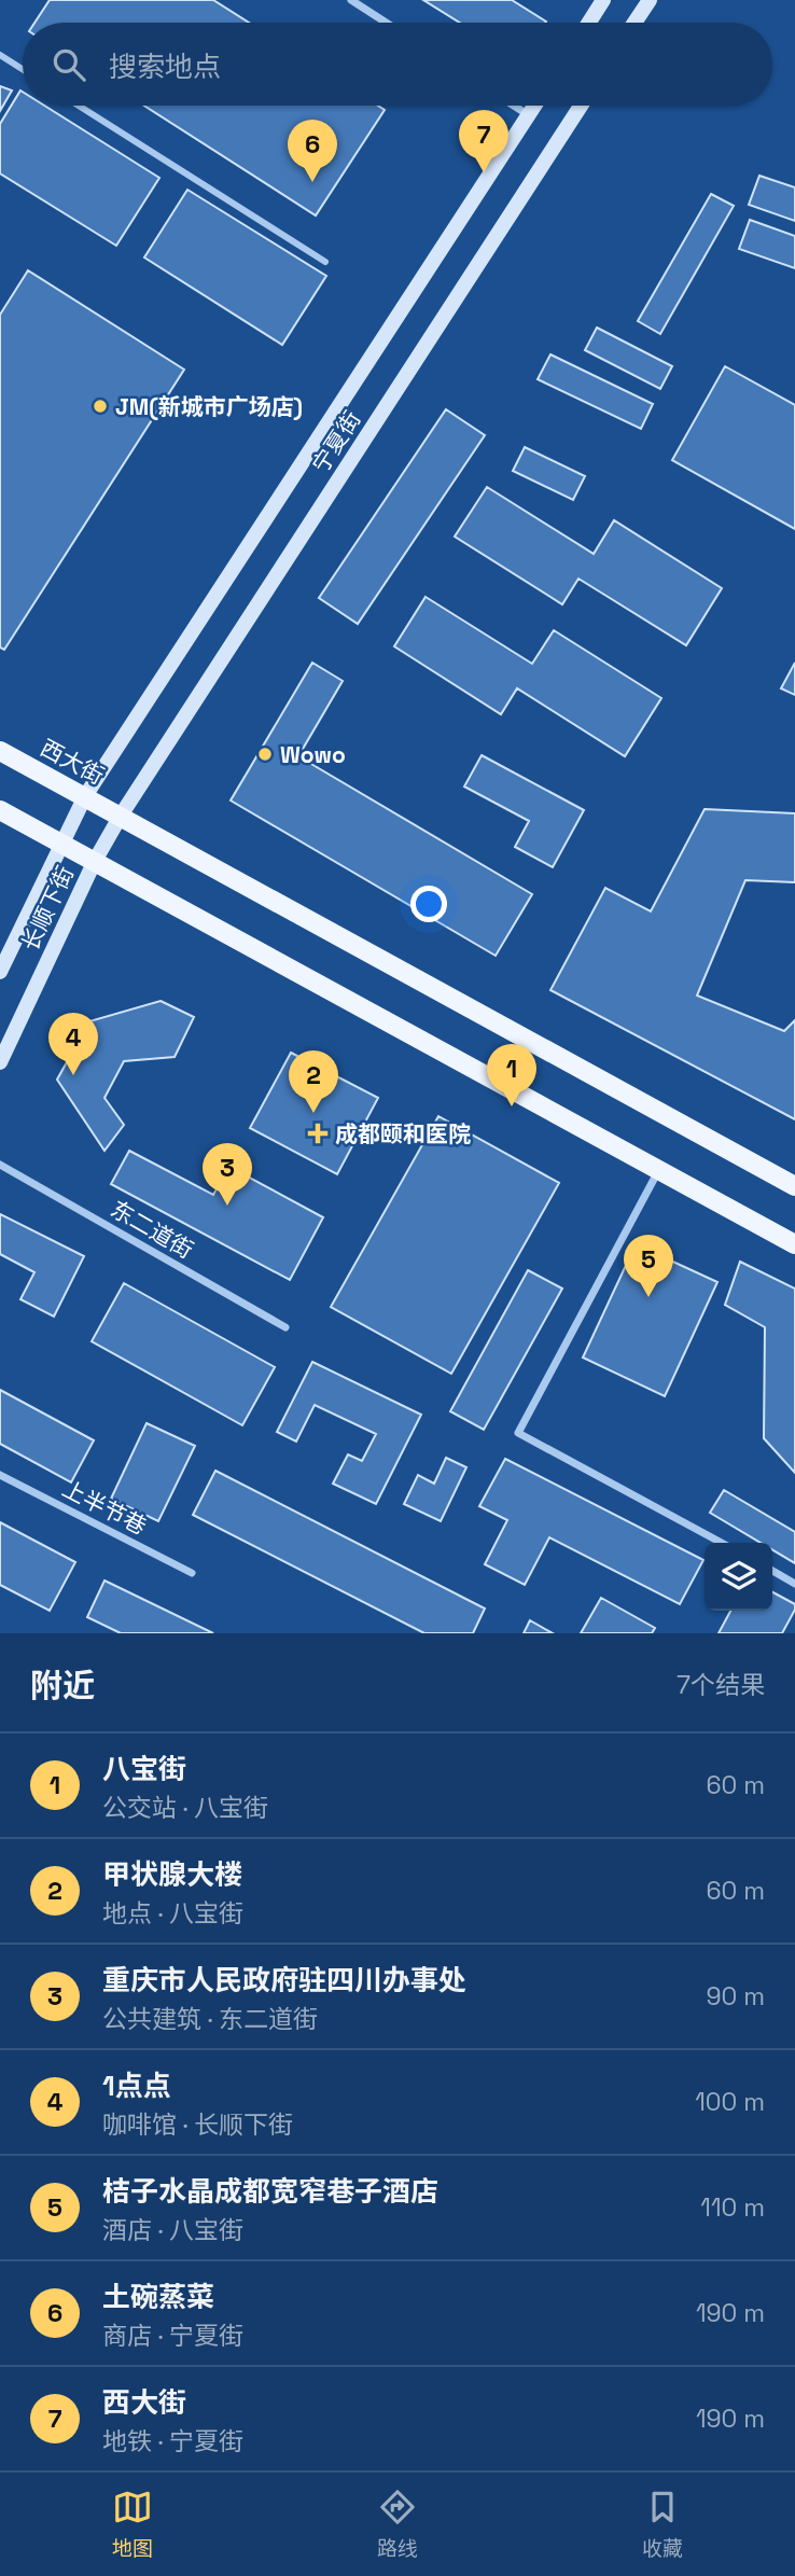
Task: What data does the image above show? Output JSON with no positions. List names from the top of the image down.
{
  "streets": {
    "main road": ["宁夏街", "西大街", "长顺下街"],
    "street": ["东二道街", "上半节巷"]
  },
  "crossings": [
    ["宁夏街", "西大街"],
    ["宁夏街", "长顺下街"],
    ["西大街", "长顺下街"]
  ],
  "places": {
    "other": ["JM(新城市广场店)", "Wowo"],
    "health": ["成都颐和医院"]
  },
  "page": {
    "search": "搜索地点",
    "pins": [
      "7",
      "6",
      "4",
      "1",
      "2",
      "3",
      "5"
    ],
    "heading": ["附近", "7个结果"],
    "list": [
      {
        "mark": "1",
        "name": "八宝街",
        "note": "公交站 · 八宝街",
        "value": "60 m"
      },
      {
        "mark": "2",
        "name": "甲状腺大楼",
        "note": "地点 · 八宝街",
        "value": "60 m"
      },
      {
        "mark": "3",
        "name": "重庆市人民政府驻四川办事处",
        "note": "公共建筑 · 东二道街",
        "value": "90 m"
      },
      {
        "mark": "4",
        "name": "1点点",
        "note": "咖啡馆 · 长顺下街",
        "value": "100 m"
      },
      {
        "mark": "5",
        "name": "桔子水晶成都宽窄巷子酒店",
        "note": "酒店 · 八宝街",
        "value": "110 m"
      },
      {
        "mark": "6",
        "name": "土碗蒸菜",
        "note": "商店 · 宁夏街",
        "value": "190 m"
      },
      {
        "mark": "7",
        "name": "西大街",
        "note": "地铁 · 宁夏街",
        "value": "190 m"
      }
    ],
    "nav": ["地图", "路线", "收藏"]
  }
}
